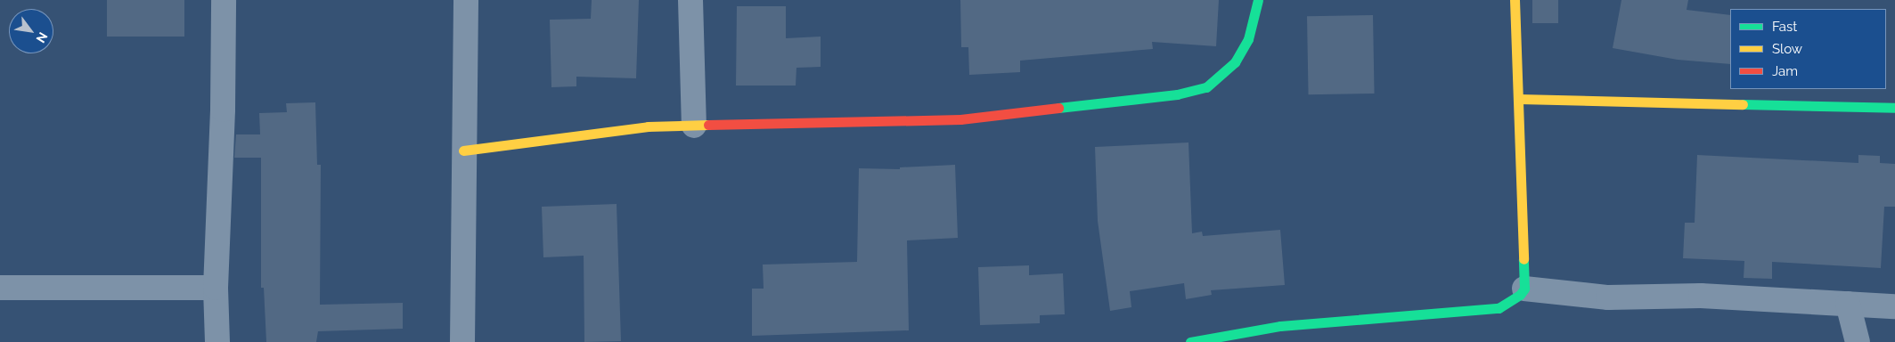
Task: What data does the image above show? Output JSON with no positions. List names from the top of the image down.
{
  "legend": ["Fast", "Slow", "Jam"],
  "north": "bottom right"
}
